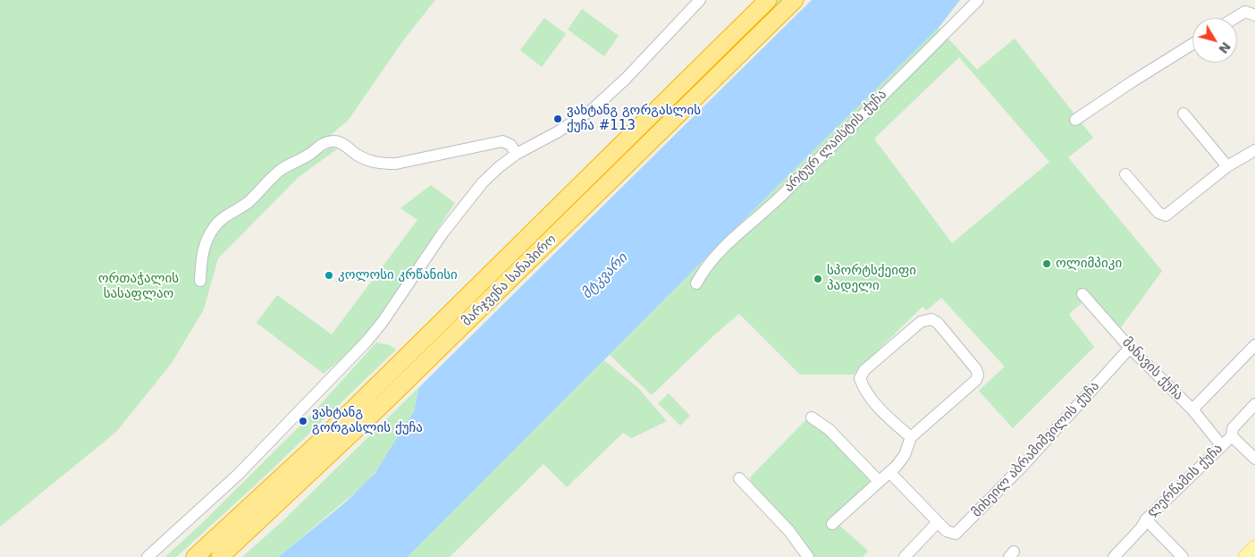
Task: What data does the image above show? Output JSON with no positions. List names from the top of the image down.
{
  "streets": {
    "highway": ["მარჯვენა სანაპირო"],
    "street": [
      "არტურ ლაისტის ქუჩა",
      "მანავის ქუჩა",
      "მიხეილ აბრამიშვილის ქუჩა",
      "ლერწამის ქუჩა"
    ]
  },
  "crossings": [
    ["მანავის ქუჩა", "მიხეილ აბრამიშვილის ქუჩა"],
    ["მანავის ქუჩა", "ლერწამის ქუჩა"]
  ],
  "water": ["მტკვარი"],
  "parks": ["ორთაჭალის სასაფლაო"],
  "places": [
    "ვახტანგ გორგასლის ქუჩა #113",
    "ოლიმპიკი",
    "კოლოსი კრწანისი",
    "სპორტსქეიფი პადელი",
    "ვახტანგ გორგასლის ქუჩა"
  ],
  "north": "bottom right"
}
